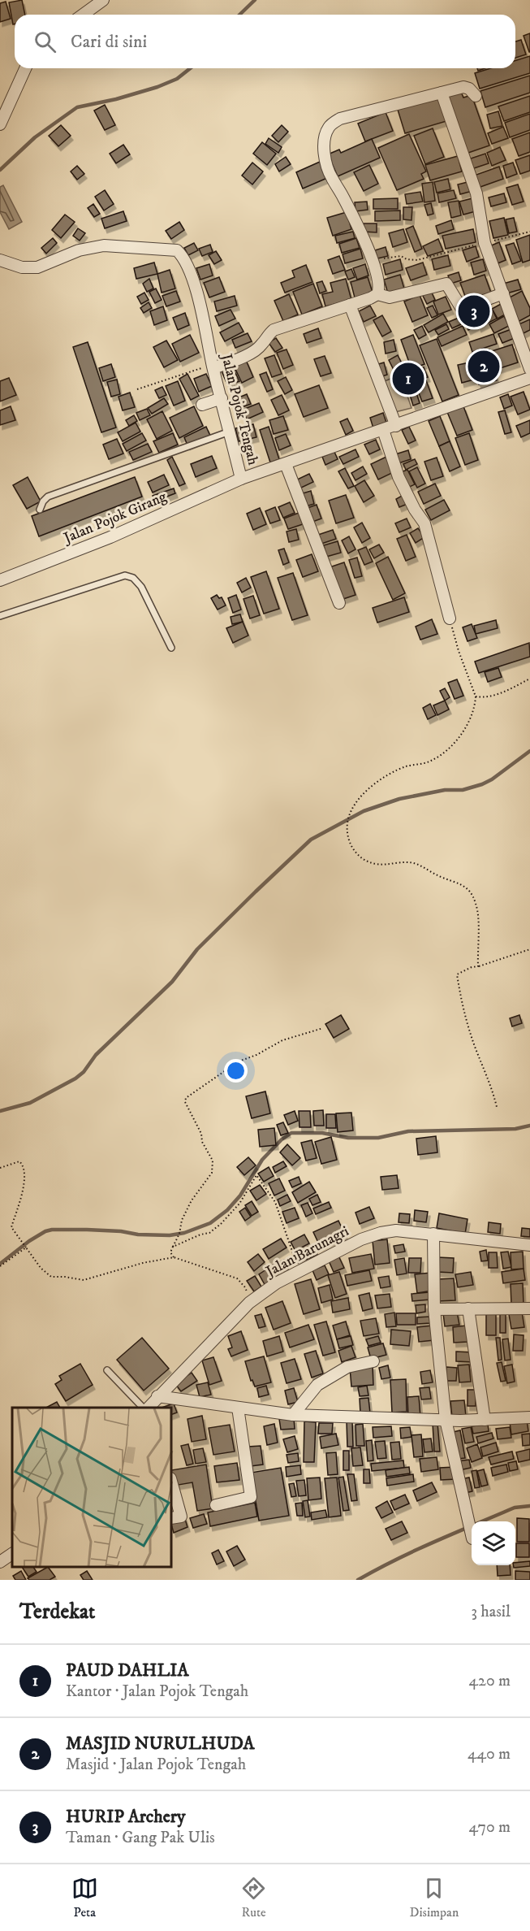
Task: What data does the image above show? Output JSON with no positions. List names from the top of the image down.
{
  "streets": {
    "street": ["Jalan Pojok Tengah", "Jalan Pojok Girang", "Jalan Barunagri"]
  },
  "crossings": [
    ["Jalan Pojok Tengah", "Jalan Pojok Girang"]
  ],
  "page": {
    "search": "Cari di sini",
    "pins": ["3", "2", "1"],
    "heading": ["Terdekat", "3 hasil"],
    "list": [
      {
        "mark": "1",
        "name": "PAUD DAHLIA",
        "note": "Kantor · Jalan Pojok Tengah",
        "value": "420 m"
      },
      {
        "mark": "2",
        "name": "MASJID NURULHUDA",
        "note": "Masjid · Jalan Pojok Tengah",
        "value": "440 m"
      },
      {
        "mark": "3",
        "name": "HURIP Archery",
        "note": "Taman · Gang Pak Ulis",
        "value": "470 m"
      }
    ],
    "nav": ["Peta", "Rute", "Disimpan"]
  }
}
